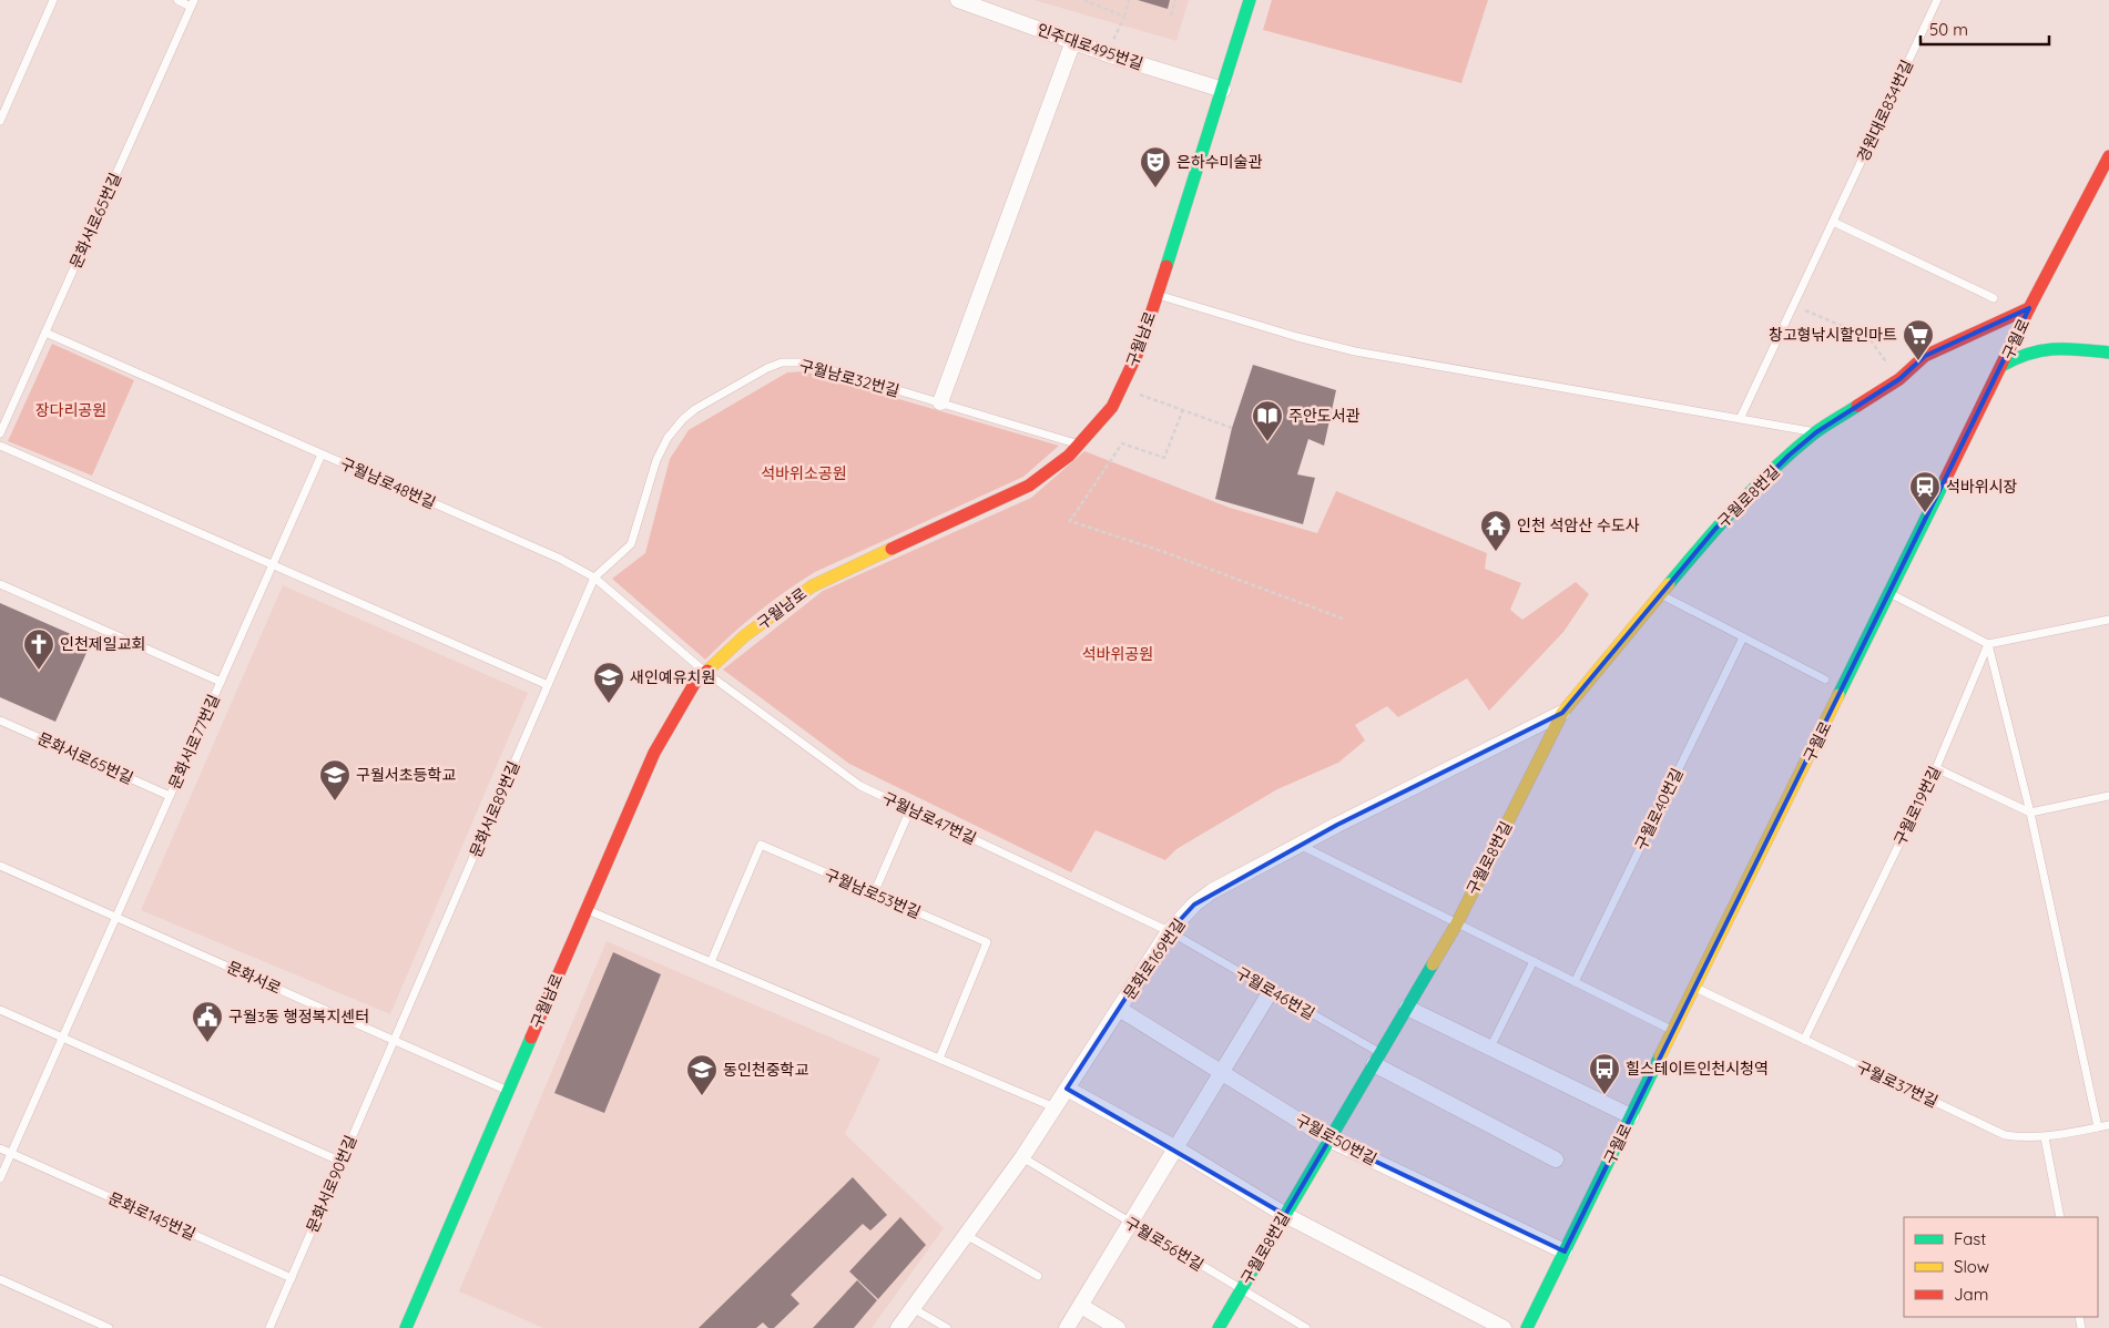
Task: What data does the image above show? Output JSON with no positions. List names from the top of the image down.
{
  "streets": {
    "street": [
      "인주대로495번길",
      "구월남로",
      "구월로",
      "구월로8번길",
      "문화로169번길",
      "구월로50번길"
    ],
    "lane": [
      "경원대로834번길",
      "문화서로65번길",
      "구월남로32번길",
      "구월남로48번길",
      "문화서로77번길",
      "구월로19번길",
      "문화서로89번길",
      "구월로40번길",
      "구월남로47번길",
      "구월남로53번길",
      "문화서로",
      "구월로46번길",
      "구월로37번길",
      "문화서로90번길",
      "문화로145번길",
      "구월로56번길"
    ]
  },
  "crossings": [
    ["인주대로495번길", "구월남로"],
    ["문화서로65번길", "구월남로48번길"],
    ["문화서로65번길", "문화서로77번길"],
    ["구월남로", "구월남로32번길"],
    ["구월남로", "구월남로48번길"],
    ["구월남로", "구월남로47번길"],
    ["구월남로", "문화서로"],
    ["구월로", "구월로8번길"],
    ["구월로", "구월로37번길"],
    ["구월로", "구월로50번길"],
    ["구월남로32번길", "구월남로48번길"],
    ["구월남로32번길", "문화서로89번길"],
    ["구월남로48번길", "문화서로77번길"],
    ["구월남로48번길", "문화서로89번길"],
    ["구월남로48번길", "구월남로47번길"],
    ["구월로8번길", "문화로169번길"],
    ["구월로8번길", "구월로46번길"],
    ["구월로8번길", "구월로50번길"],
    ["구월로8번길", "구월로56번길"],
    ["문화서로77번길", "문화서로"],
    ["구월로19번길", "구월로37번길"],
    ["문화서로89번길", "문화서로"],
    ["문화서로89번길", "문화서로90번길"],
    ["구월남로47번길", "문화로169번길"],
    ["구월남로47번길", "구월로46번길"],
    ["문화로169번길", "구월로46번길"],
    ["문화로169번길", "구월로50번길"],
    ["문화로169번길", "구월로56번길"],
    ["문화서로", "문화서로90번길"],
    ["문화서로90번길", "문화로145번길"]
  ],
  "parks": ["장다리공원", "석바위소공원", "석바위공원"],
  "places": {
    "theatre": ["은하수미술관"],
    "supermarket": ["창고형낚시할인마트"],
    "library": ["주안도서관"],
    "station": ["석바위시장"],
    "temple": ["인천 석암산 수도사"],
    "church": ["인천제일교회"],
    "school or university": ["새인예유치원", "구월서초등학교", "동인천중학교"],
    "public building": ["구월3동 행정복지센터"],
    "bus stop": ["힐스테이트인천시청역"]
  },
  "legend": ["Fast", "Slow", "Jam"],
  "scale_bar": "50 m"
}
